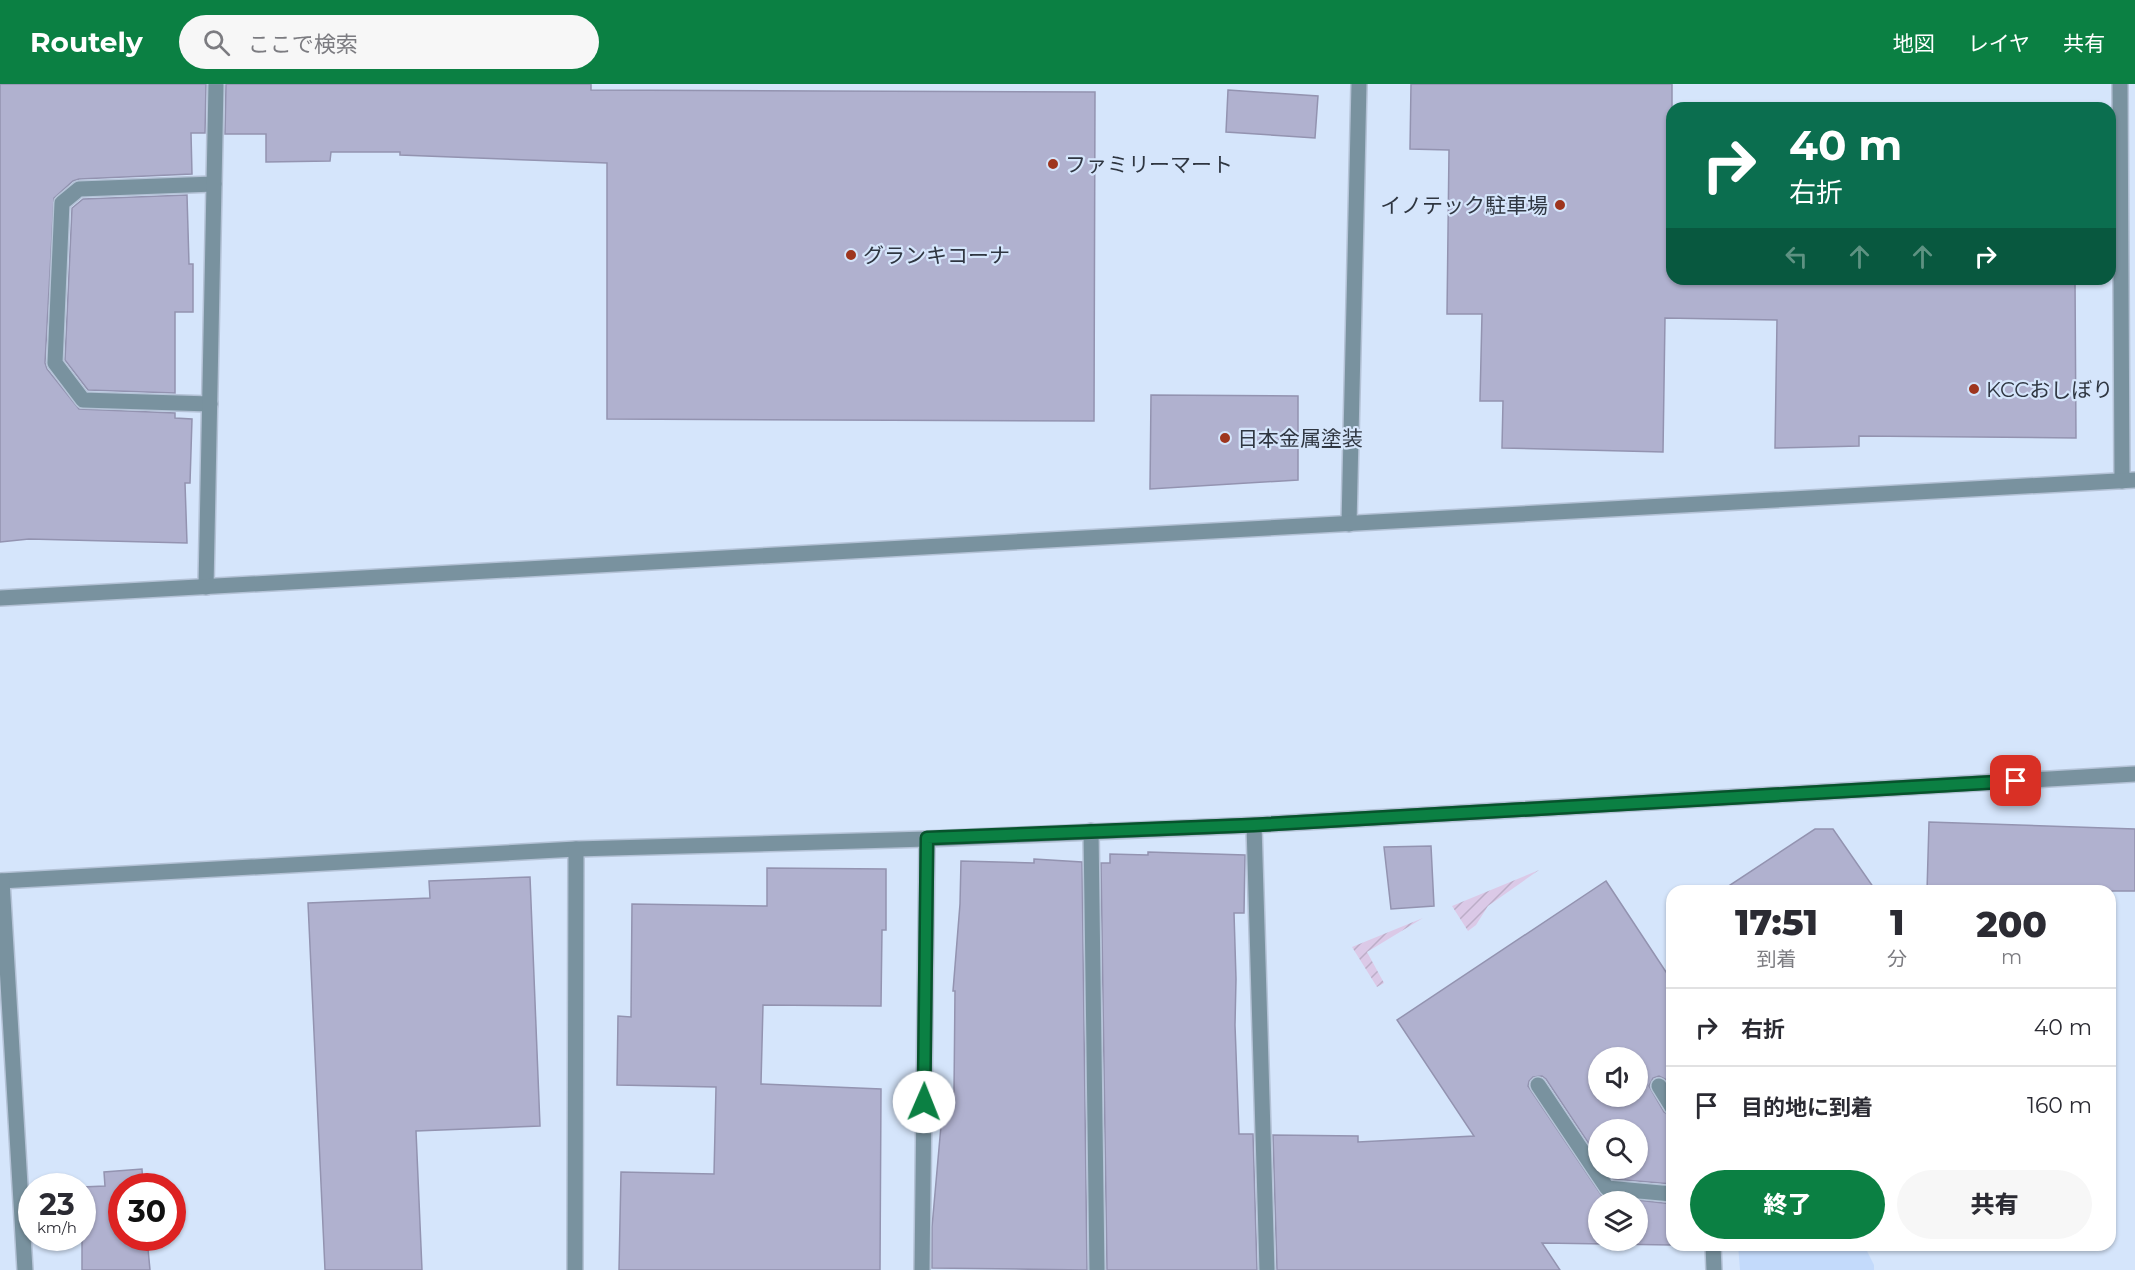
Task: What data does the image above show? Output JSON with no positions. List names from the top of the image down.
{
  "places": [
    "ファミリーマート",
    "イノテック駐車場",
    "グランキコーナ",
    "KCCおしぼり",
    "日本金属塗装"
  ],
  "page": {
    "header": "Routely",
    "search": "ここで検索",
    "nav": ["地図", "レイヤ", "共有"],
    "turn": ["40 m", "右折"],
    "eta": [
      "17:51",
      "到着",
      "1",
      "分",
      "200",
      "m"
    ],
    "list": [
      {
        "name": "右折",
        "value": "40 m"
      },
      {
        "name": "目的地に到着",
        "value": "160 m"
      }
    ],
    "buttons": ["終了", "共有"],
    "speed": "23 km/h",
    "limit": "30"
  }
}
